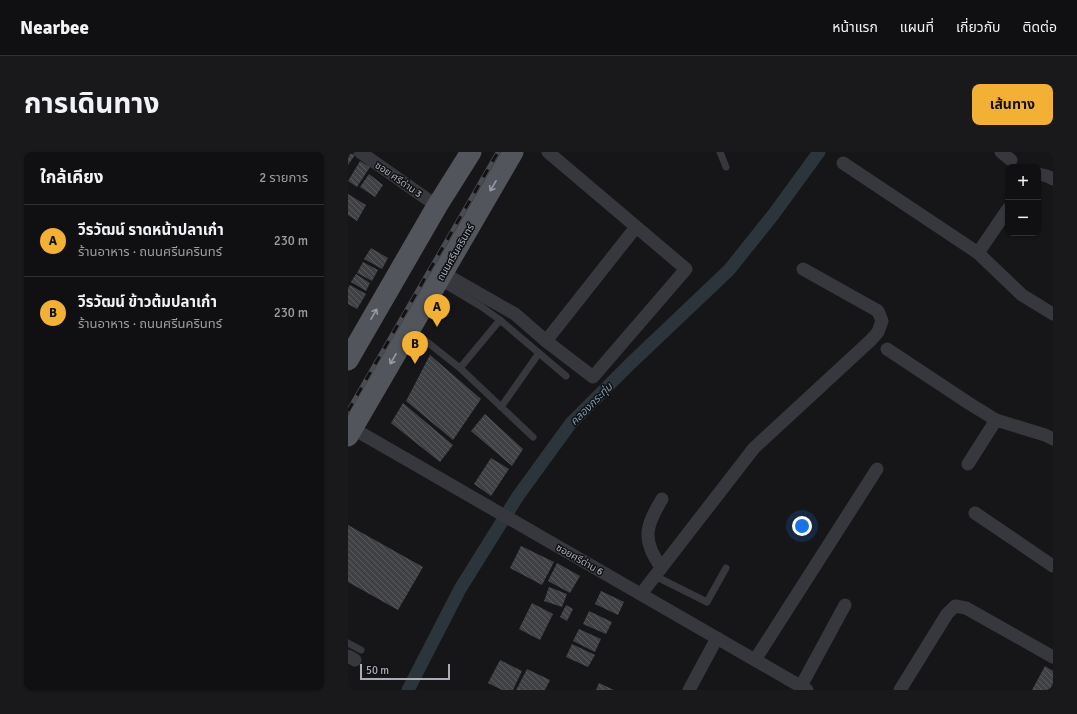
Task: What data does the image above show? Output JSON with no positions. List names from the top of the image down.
{
  "streets": {
    "main road": ["ถนนศรีนครินทร์"],
    "street": ["ซอย ศรีด่าน 3", "ซอยศรีด่าน 6"]
  },
  "crossings": [
    ["ถนนศรีนครินทร์", "ซอยศรีด่าน 6"]
  ],
  "water": ["คลองกระทุ่ม"],
  "scale_bar": "50 m",
  "page": {
    "header": "Nearbee",
    "nav": [
      "หน้าแรก",
      "แผนที่",
      "เกี่ยวกับ",
      "ติดต่อ"
    ],
    "title": "การเดินทาง",
    "buttons": "เส้นทาง",
    "heading": ["ใกล้เคียง", "2 รายการ"],
    "map_buttons": ["+", "−"],
    "list": [
      {
        "mark": "A",
        "name": "วีรวัฒน์ ราดหน้าปลาเก๋า",
        "note": "ร้านอาหาร · ถนนศรีนครินทร์",
        "value": "230 m"
      },
      {
        "mark": "B",
        "name": "วีรวัฒน์ ข้าวต้มปลาเก๋า",
        "note": "ร้านอาหาร · ถนนศรีนครินทร์",
        "value": "230 m"
      }
    ],
    "pins": ["A", "B"],
    "scale": "50 m"
  }
}
